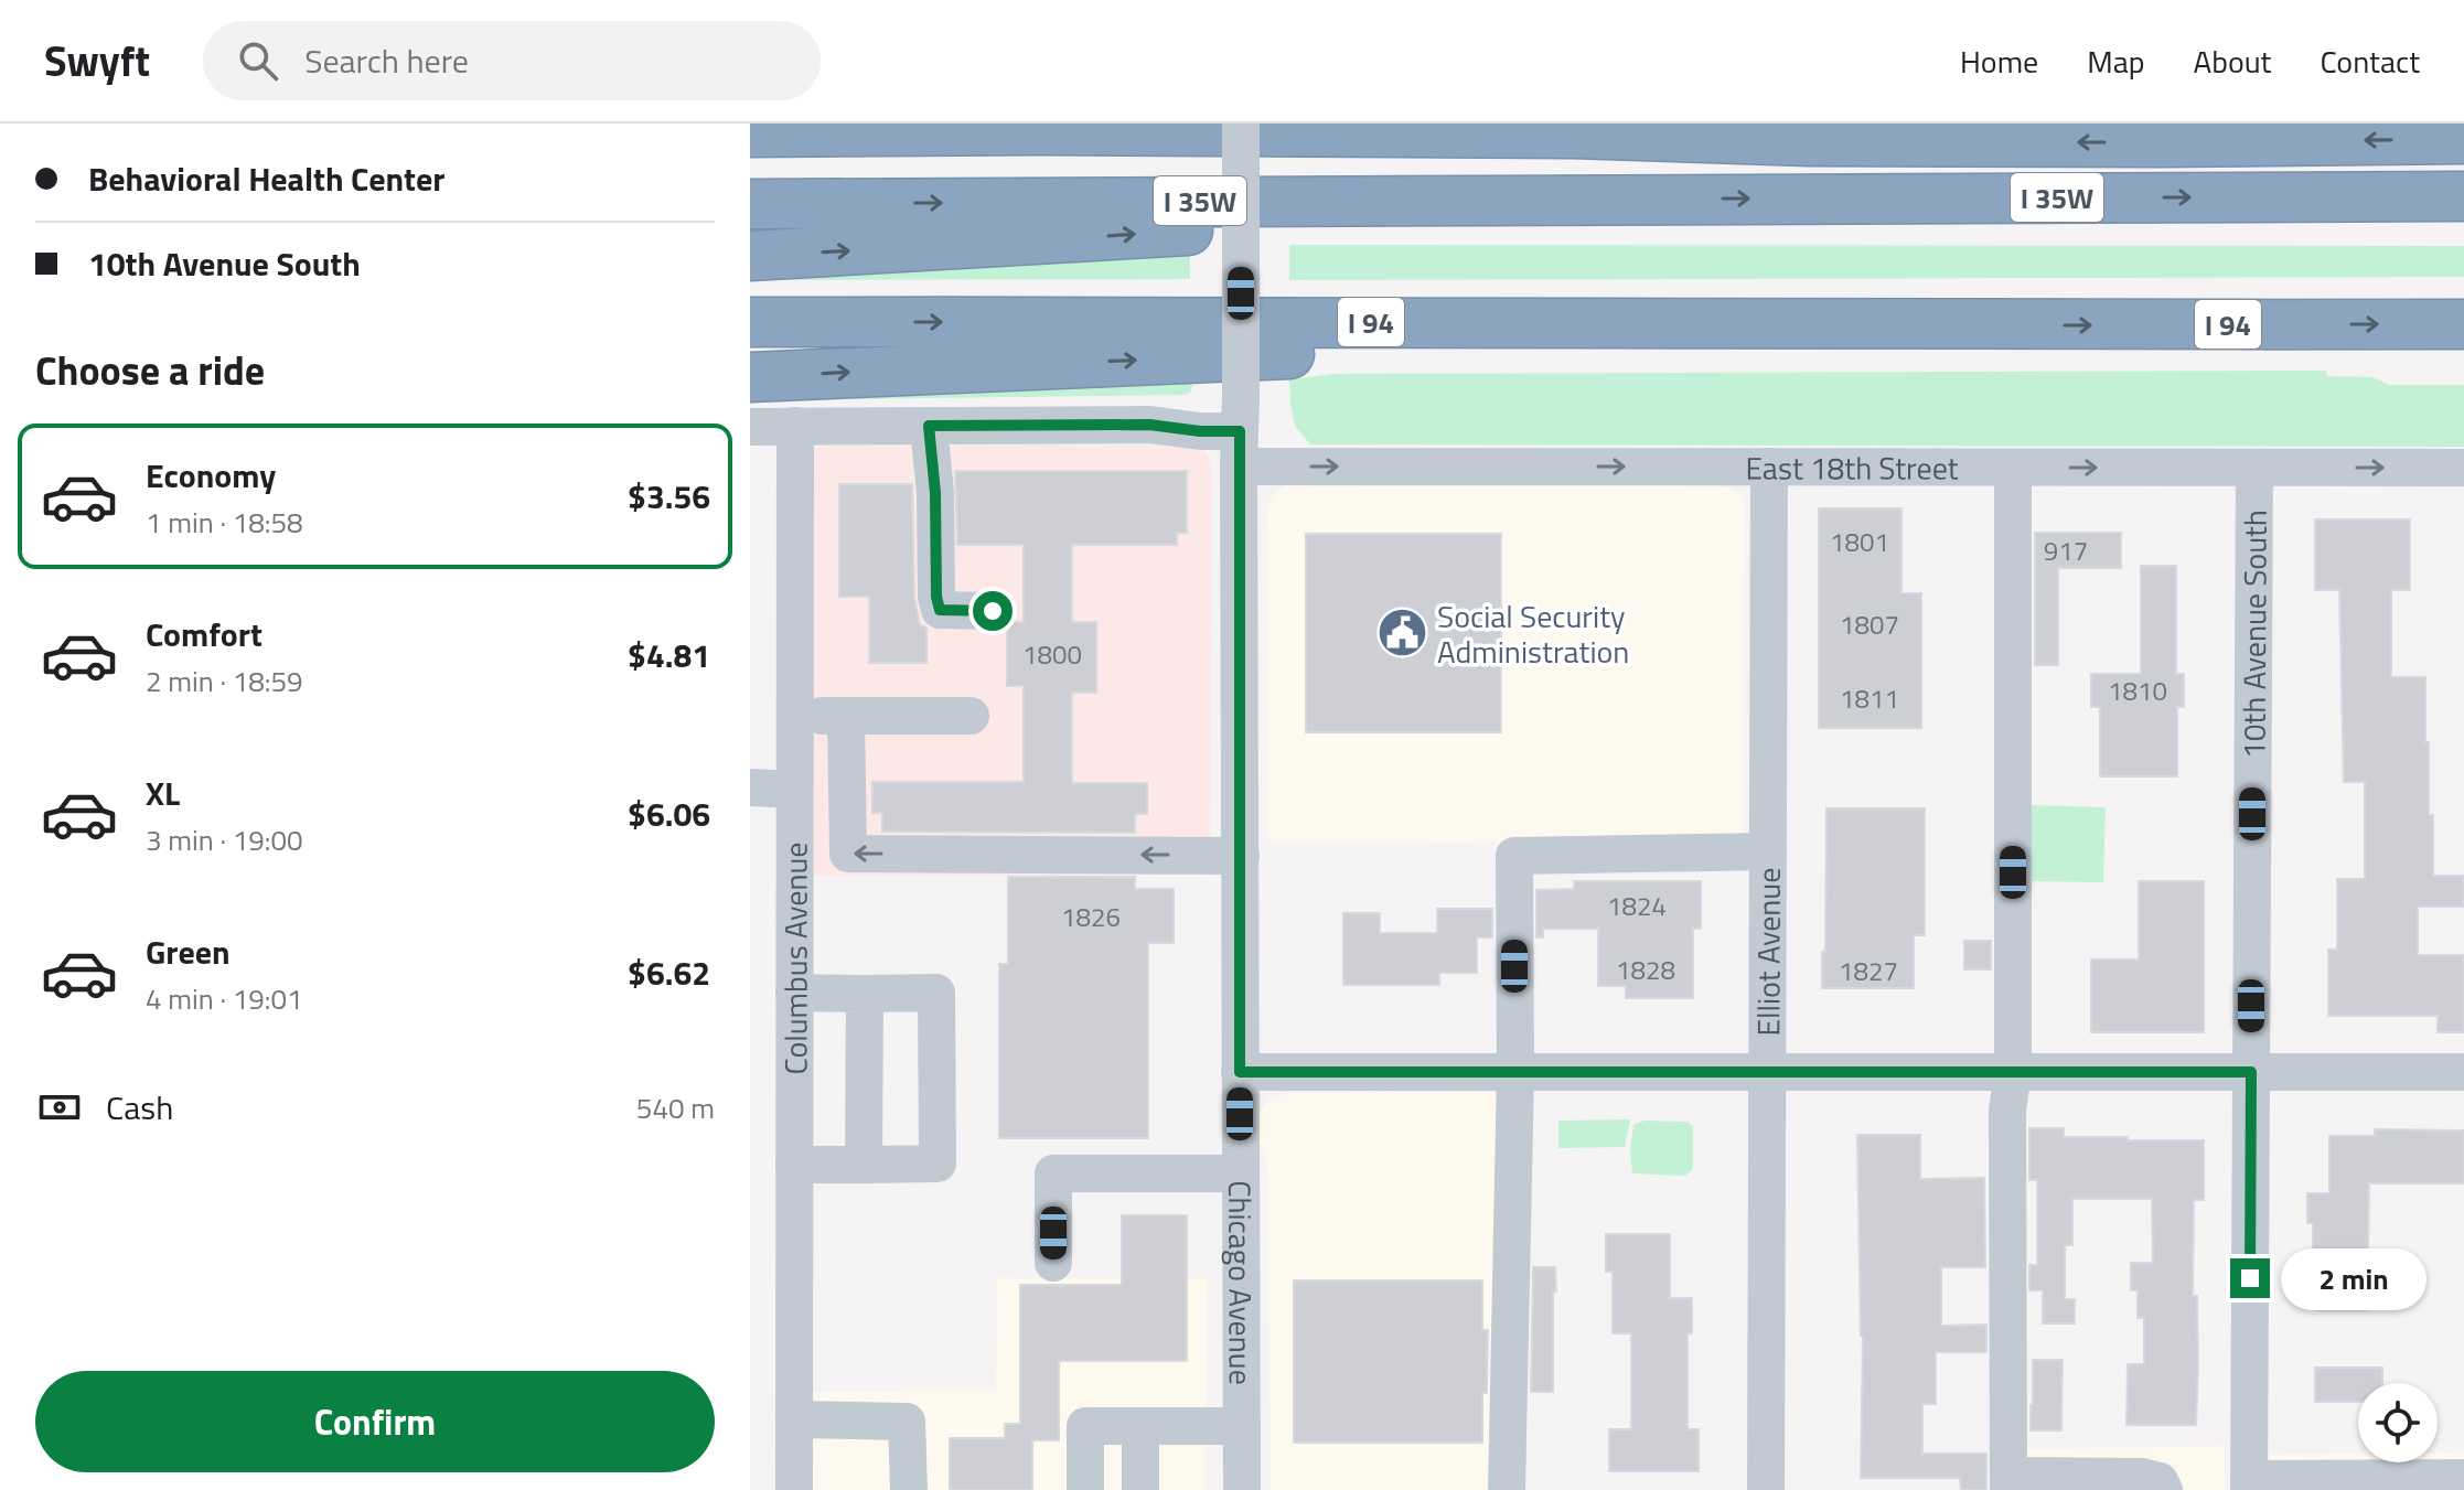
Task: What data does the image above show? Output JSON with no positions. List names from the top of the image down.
{
  "streets": {
    "highway": ["I 35W", "I 94"],
    "street": [
      "East 18th Street",
      "10th Avenue South",
      "Elliot Avenue",
      "Columbus Avenue",
      "Chicago Avenue"
    ]
  },
  "crossings": [
    ["East 18th Street", "10th Avenue South"],
    ["East 18th Street", "Elliot Avenue"],
    ["East 18th Street", "Columbus Avenue"],
    ["East 18th Street", "Chicago Avenue"]
  ],
  "one_way": ["East 18th Street"],
  "places": {
    "public building": ["Social Security Administration"]
  },
  "house_numbers": [
    "1801",
    "917",
    "1807",
    "1800",
    "1810",
    "1811",
    "1824",
    "1826",
    "1828",
    "1827"
  ],
  "page": {
    "header": "Swyft",
    "search": "Search here",
    "nav": [
      "Home",
      "Map",
      "About",
      "Contact"
    ],
    "banner": ["Behavioral Health Center", "10th Avenue South"],
    "heading": "Choose a ride",
    "list": [
      {
        "name": "Economy",
        "note": "1 min · 18:58",
        "value": "$3.56"
      },
      {
        "name": "Comfort",
        "note": "2 min · 18:59",
        "value": "$4.81"
      },
      {
        "name": "XL",
        "note": "3 min · 19:00",
        "value": "$6.06"
      },
      {
        "name": "Green",
        "note": "4 min · 19:01",
        "value": "$6.62"
      }
    ],
    "pay": ["Cash", "540 m"],
    "bubble": "2 min",
    "buttons": "Confirm"
  }
}
